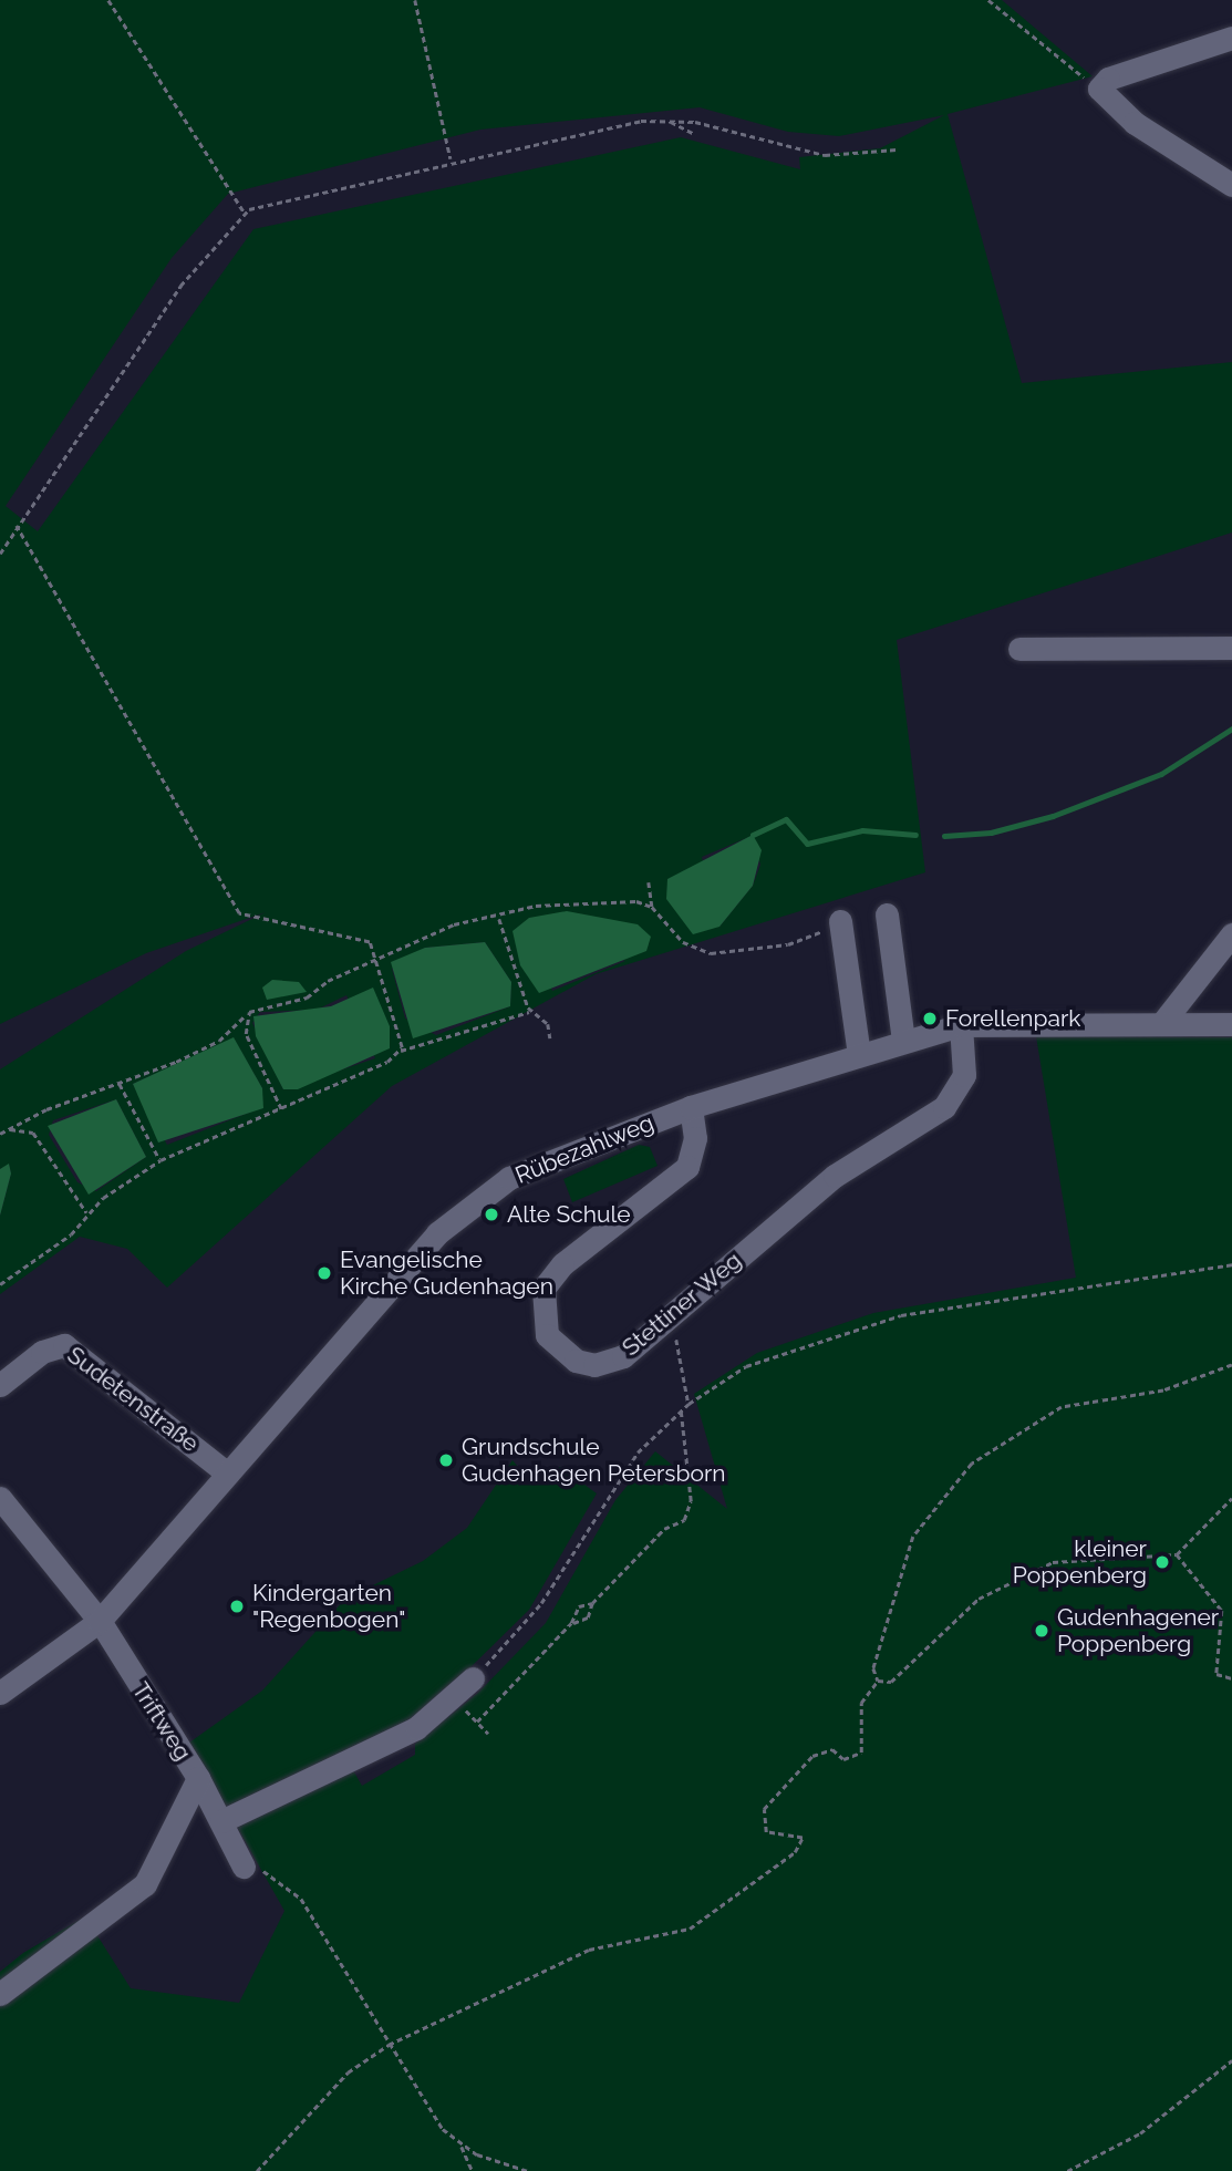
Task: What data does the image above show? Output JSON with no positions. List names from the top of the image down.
{
  "streets": {
    "street": [
      "Rübezahlweg",
      "Stettiner Weg",
      "Sudetenstraße",
      "Triftweg"
    ]
  },
  "crossings": [
    ["Rübezahlweg", "Stettiner Weg"],
    ["Rübezahlweg", "Sudetenstraße"],
    ["Rübezahlweg", "Triftweg"]
  ],
  "places": [
    "Forellenpark",
    "Alte Schule",
    "Evangelische Kirche Gudenhagen",
    "Grundschule Gudenhagen Petersborn",
    "kleiner Poppenberg",
    "Kindergarten \"Regenbogen\"",
    "Gudenhagener Poppenberg"
  ]
}
